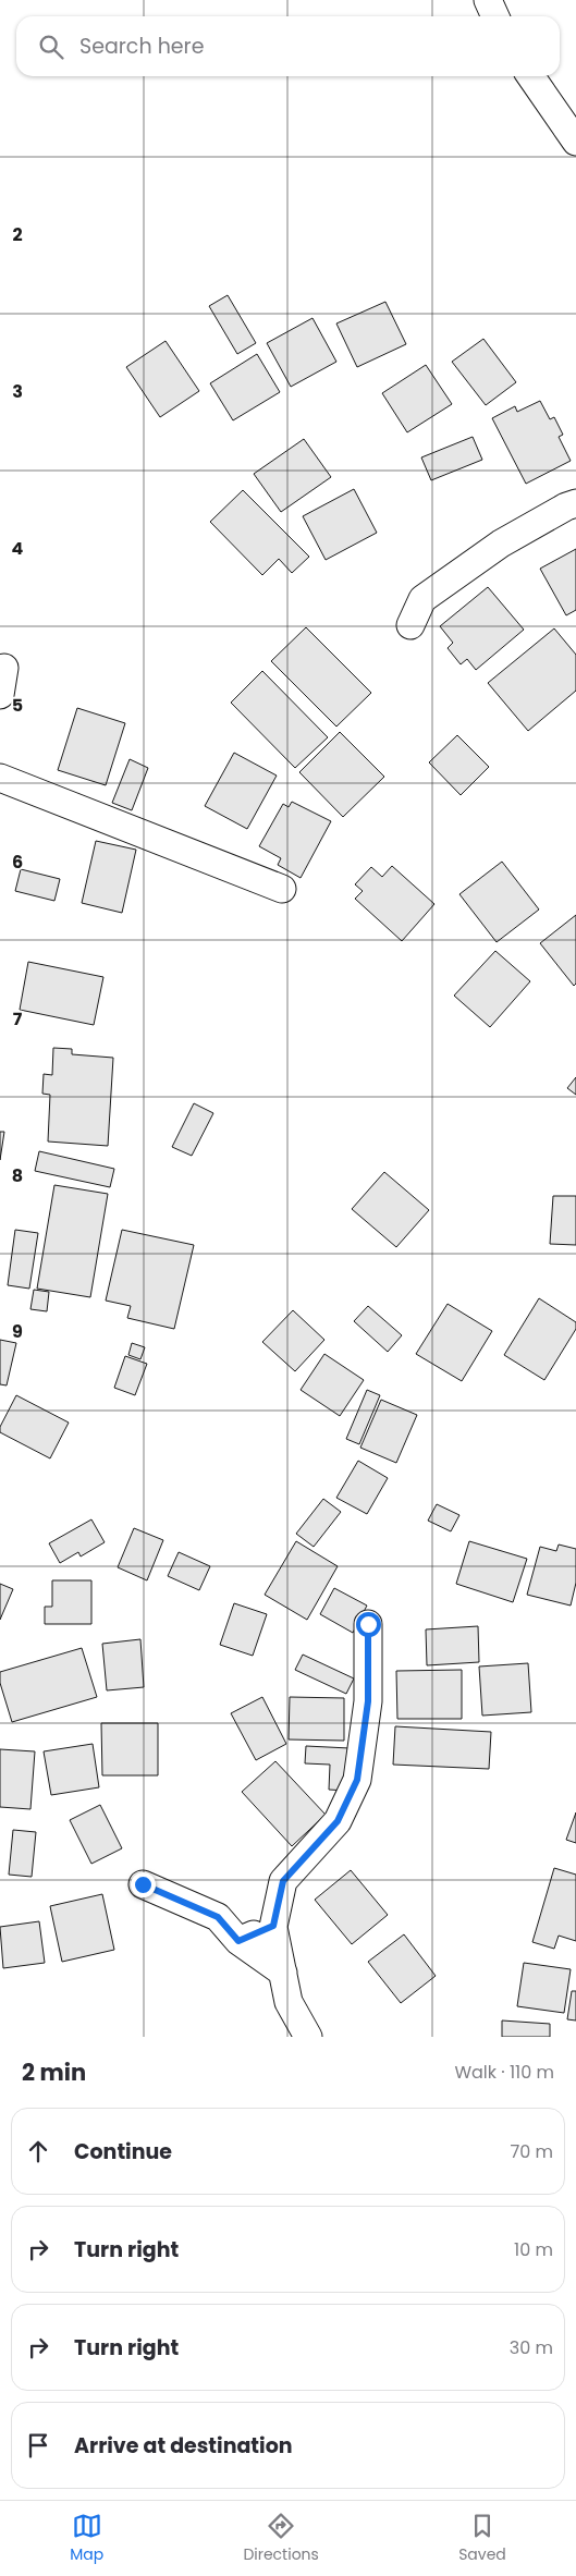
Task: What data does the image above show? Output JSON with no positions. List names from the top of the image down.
{
  "page": {
    "search": "Search here",
    "heading": ["2 min", "Walk · 110 m"],
    "list": [
      ["Continue", "70 m"],
      ["Turn right", "10 m"],
      ["Turn right", "30 m"],
      "Arrive at destination"
    ],
    "nav": ["Map", "Directions", "Saved"]
  },
  "grid": {
    "rows": [
      "2",
      "3",
      "4",
      "5",
      "6",
      "7",
      "8",
      "9"
    ]
  }
}
